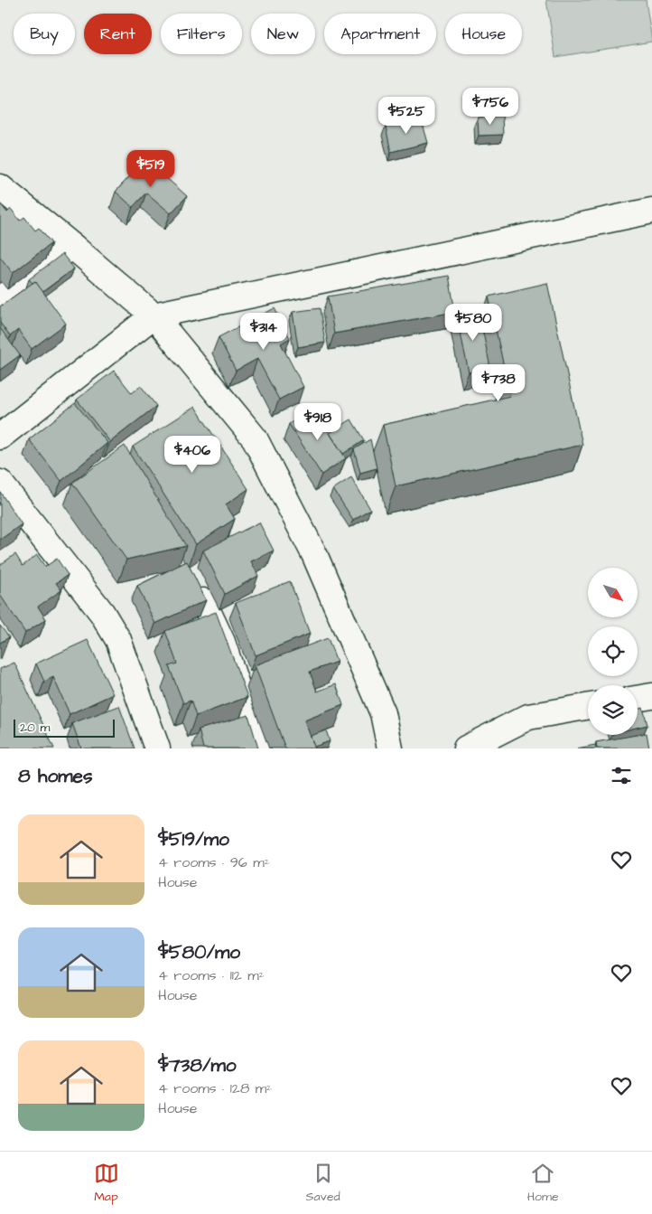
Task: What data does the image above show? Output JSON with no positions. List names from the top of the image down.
{
  "scale_bar": "20 m",
  "north": "bottom right",
  "page": {
    "chip": [
      "Buy",
      "Rent",
      "Filters",
      "New",
      "Apartment",
      "House"
    ],
    "price": [
      "$756",
      "$525",
      "$519",
      "$580",
      "$314",
      "$738",
      "$918",
      "$406"
    ],
    "scale": "20 m",
    "heading": "8 homes",
    "list": [
      {
        "name": "$519/mo",
        "note": "4 rooms · 96 m² · House"
      },
      {
        "name": "$580/mo",
        "note": "4 rooms · 112 m² · House"
      },
      {
        "name": "$738/mo",
        "note": "4 rooms · 128 m² · House"
      }
    ],
    "tabs": ["Map", "Saved", "Home"]
  }
}
